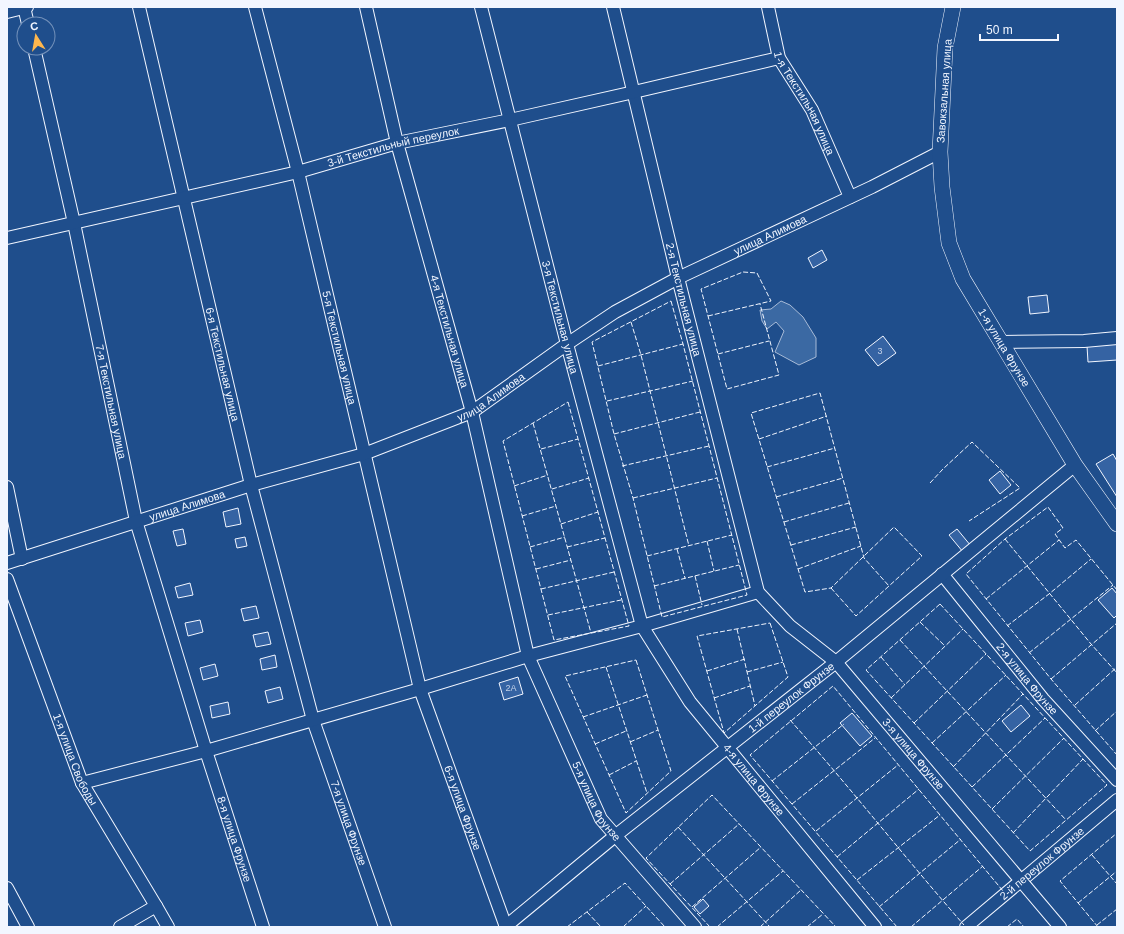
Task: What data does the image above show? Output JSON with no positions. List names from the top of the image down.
{
  "streets": {
    "main road": ["Завокзальная улица", "1-я улица Фрунзе"],
    "street": [
      "1-я Текстильная улица",
      "3-й Текстильный переулок",
      "улица Алимова",
      "2-я Текстильная улица",
      "3-я Текстильная улица",
      "4-я Текстильная улица",
      "5-я Текстильная улица",
      "6-я Текстильная улица",
      "7-я Текстильная улица",
      "2-я улица Фрунзе",
      "1-й переулок Фрунзе",
      "3-я улица Фрунзе",
      "1-я улица Свободы",
      "4-я улица Фрунзе",
      "5-я улица Фрунзе",
      "6-я улица Фрунзе",
      "7-я улица Фрунзе",
      "8-я улица Фрунзе",
      "2-й переулок Фрунзе"
    ]
  },
  "crossings": [
    ["Завокзальная улица", "улица Алимова"],
    ["Завокзальная улица", "1-я улица Фрунзе"],
    ["1-я Текстильная улица", "3-й Текстильный переулок"],
    ["1-я Текстильная улица", "улица Алимова"],
    ["3-й Текстильный переулок", "2-я Текстильная улица"],
    ["3-й Текстильный переулок", "3-я Текстильная улица"],
    ["3-й Текстильный переулок", "4-я Текстильная улица"],
    ["3-й Текстильный переулок", "5-я Текстильная улица"],
    ["3-й Текстильный переулок", "6-я Текстильная улица"],
    ["3-й Текстильный переулок", "7-я Текстильная улица"],
    ["улица Алимова", "2-я Текстильная улица"],
    ["улица Алимова", "3-я Текстильная улица"],
    ["улица Алимова", "4-я Текстильная улица"],
    ["улица Алимова", "1-я улица Фрунзе"],
    ["улица Алимова", "5-я Текстильная улица"],
    ["улица Алимова", "6-я Текстильная улица"],
    ["улица Алимова", "7-я Текстильная улица"],
    ["2-я Текстильная улица", "3-я улица Фрунзе"],
    ["3-я Текстильная улица", "4-я улица Фрунзе"],
    ["4-я Текстильная улица", "5-я улица Фрунзе"],
    ["1-я улица Фрунзе", "1-й переулок Фрунзе"],
    ["5-я Текстильная улица", "6-я улица Фрунзе"],
    ["6-я Текстильная улица", "7-я улица Фрунзе"],
    ["7-я Текстильная улица", "8-я улица Фрунзе"],
    ["2-я улица Фрунзе", "1-й переулок Фрунзе"],
    ["1-й переулок Фрунзе", "3-я улица Фрунзе"],
    ["1-й переулок Фрунзе", "4-я улица Фрунзе"],
    ["1-й переулок Фрунзе", "5-я улица Фрунзе"],
    ["1-й переулок Фрунзе", "6-я улица Фрунзе"],
    ["3-я улица Фрунзе", "2-й переулок Фрунзе"]
  ],
  "house_numbers": ["3", "2А"],
  "scale_bar": "50 m",
  "north": "top"
}
